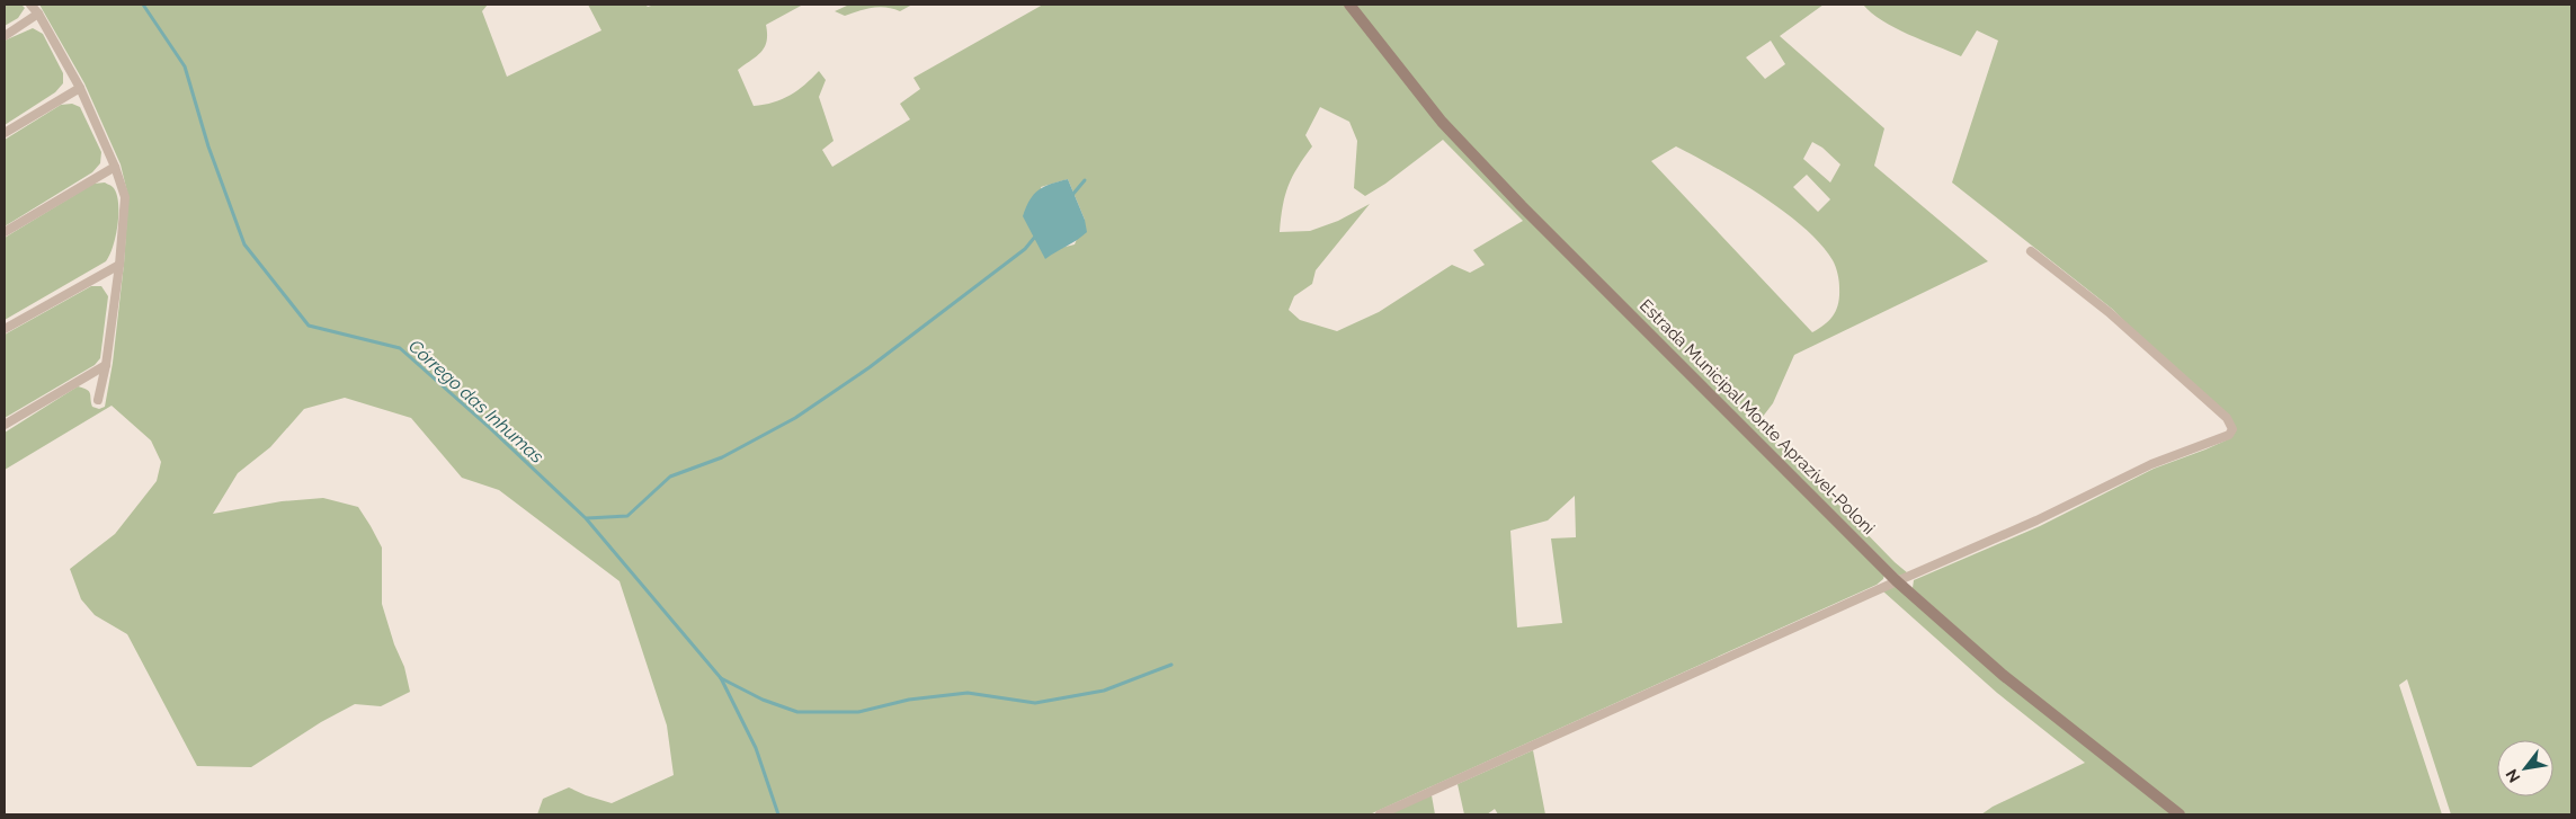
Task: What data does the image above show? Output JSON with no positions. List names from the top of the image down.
{
  "streets": {
    "street": ["Estrada Municipal Monte Aprazível-Poloni"]
  },
  "water": ["Córrego das Inhumas"],
  "north": "bottom left"
}
